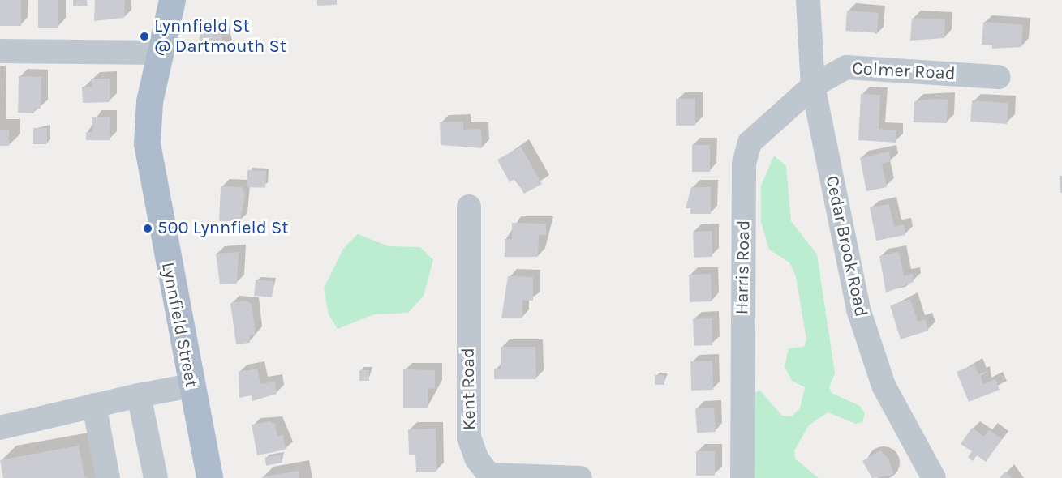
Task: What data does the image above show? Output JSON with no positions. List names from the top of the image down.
{
  "streets": {
    "main road": ["Lynnfield Street"],
    "street": [
      "Colmer Road",
      "Cedar Brook Road",
      "Harris Road",
      "Kent Road"
    ]
  },
  "crossings": [
    ["Colmer Road", "Cedar Brook Road"],
    ["Colmer Road", "Harris Road"],
    ["Cedar Brook Road", "Harris Road"]
  ],
  "places": ["Lynnfield St @ Dartmouth St", "500 Lynnfield St"]
}
